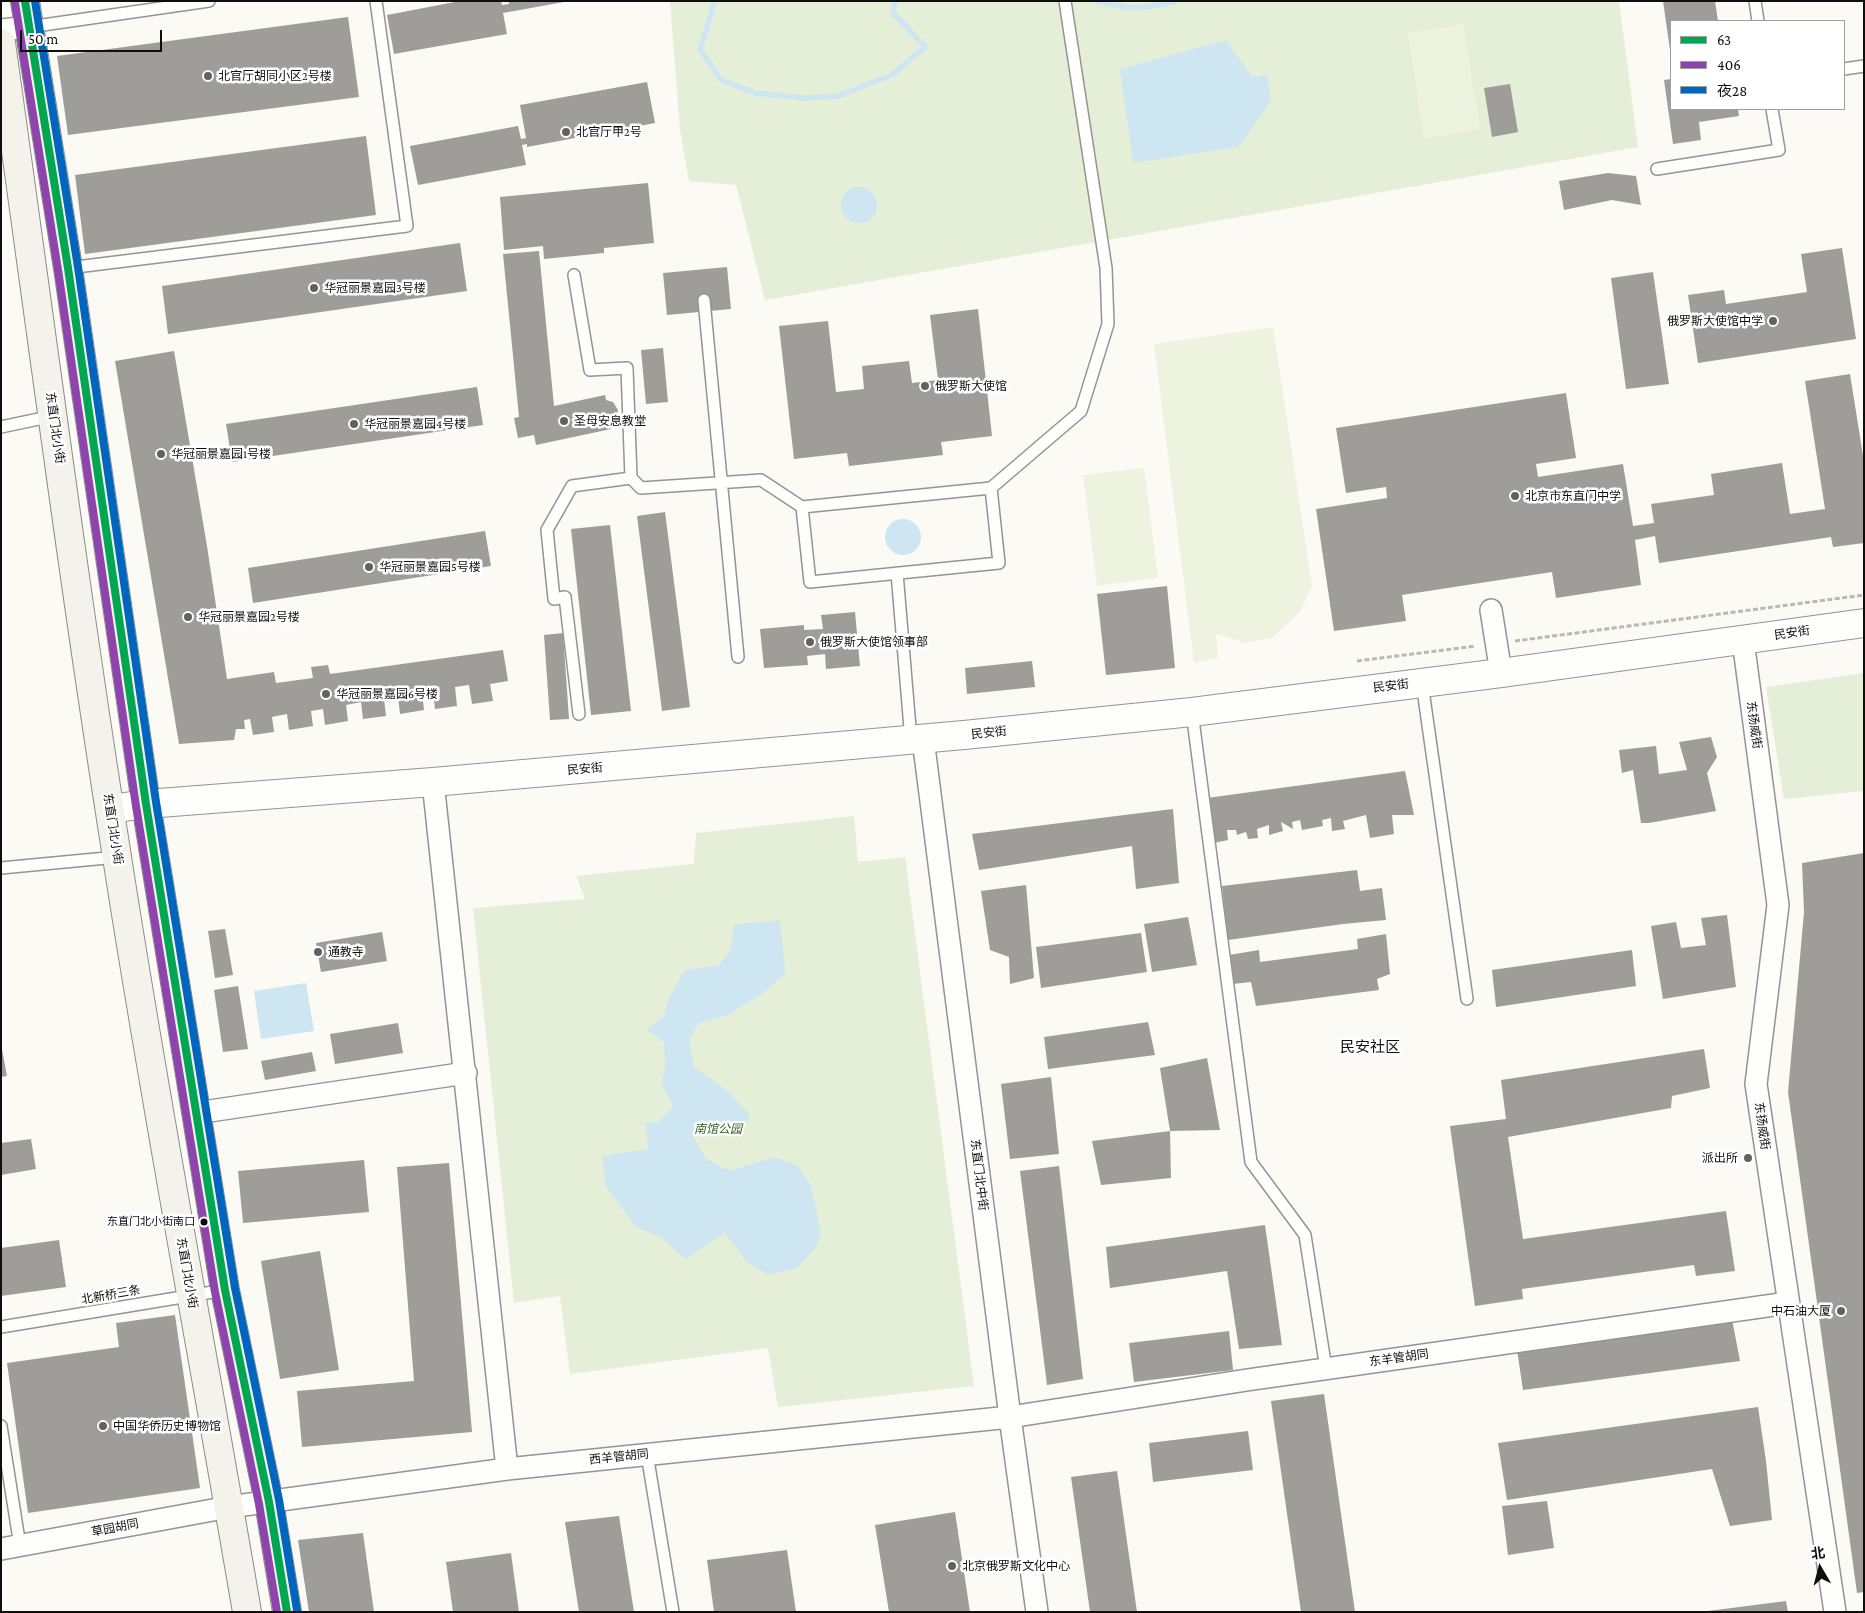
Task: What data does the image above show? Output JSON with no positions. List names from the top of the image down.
{
  "streets": {
    "main road": ["东直门北小街"],
    "street": [
      "民安街",
      "东扬威街",
      "东直门北中街",
      "东羊管胡同",
      "西羊管胡同",
      "草园胡同"
    ],
    "lane": ["北新桥三条"]
  },
  "crossings": [
    ["东直门北小街", "民安街"],
    ["东直门北小街", "北新桥三条"],
    ["东直门北小街", "西羊管胡同"],
    ["东直门北小街", "草园胡同"],
    ["民安街", "东扬威街"],
    ["民安街", "东直门北中街"],
    ["东扬威街", "东羊管胡同"],
    ["东直门北中街", "东羊管胡同"],
    ["东直门北中街", "西羊管胡同"],
    ["东羊管胡同", "西羊管胡同"],
    ["西羊管胡同", "草园胡同"]
  ],
  "districts": ["民安社区"],
  "parks": ["南馆公园"],
  "places": [
    "北官厅胡同小区2号楼",
    "北官厅甲2号",
    "华冠丽景嘉园3号楼",
    "俄罗斯大使馆中学",
    "俄罗斯大使馆",
    "圣母安息教堂",
    "华冠丽景嘉园4号楼",
    "华冠丽景嘉园1号楼",
    "北京市东直门中学",
    "华冠丽景嘉园5号楼",
    "华冠丽景嘉园2号楼",
    "俄罗斯大使馆领事部",
    "华冠丽景嘉园6号楼",
    "通教寺",
    "派出所",
    "东直门北小街南口",
    "中石油大厦",
    "中国华侨历史博物馆",
    "北京俄罗斯文化中心"
  ],
  "lines": ["transit line 63", "transit line 夜28", "transit line 406"],
  "legend": ["63", "406", "夜28"],
  "scale_bar": "50 m",
  "north": "top"
}
